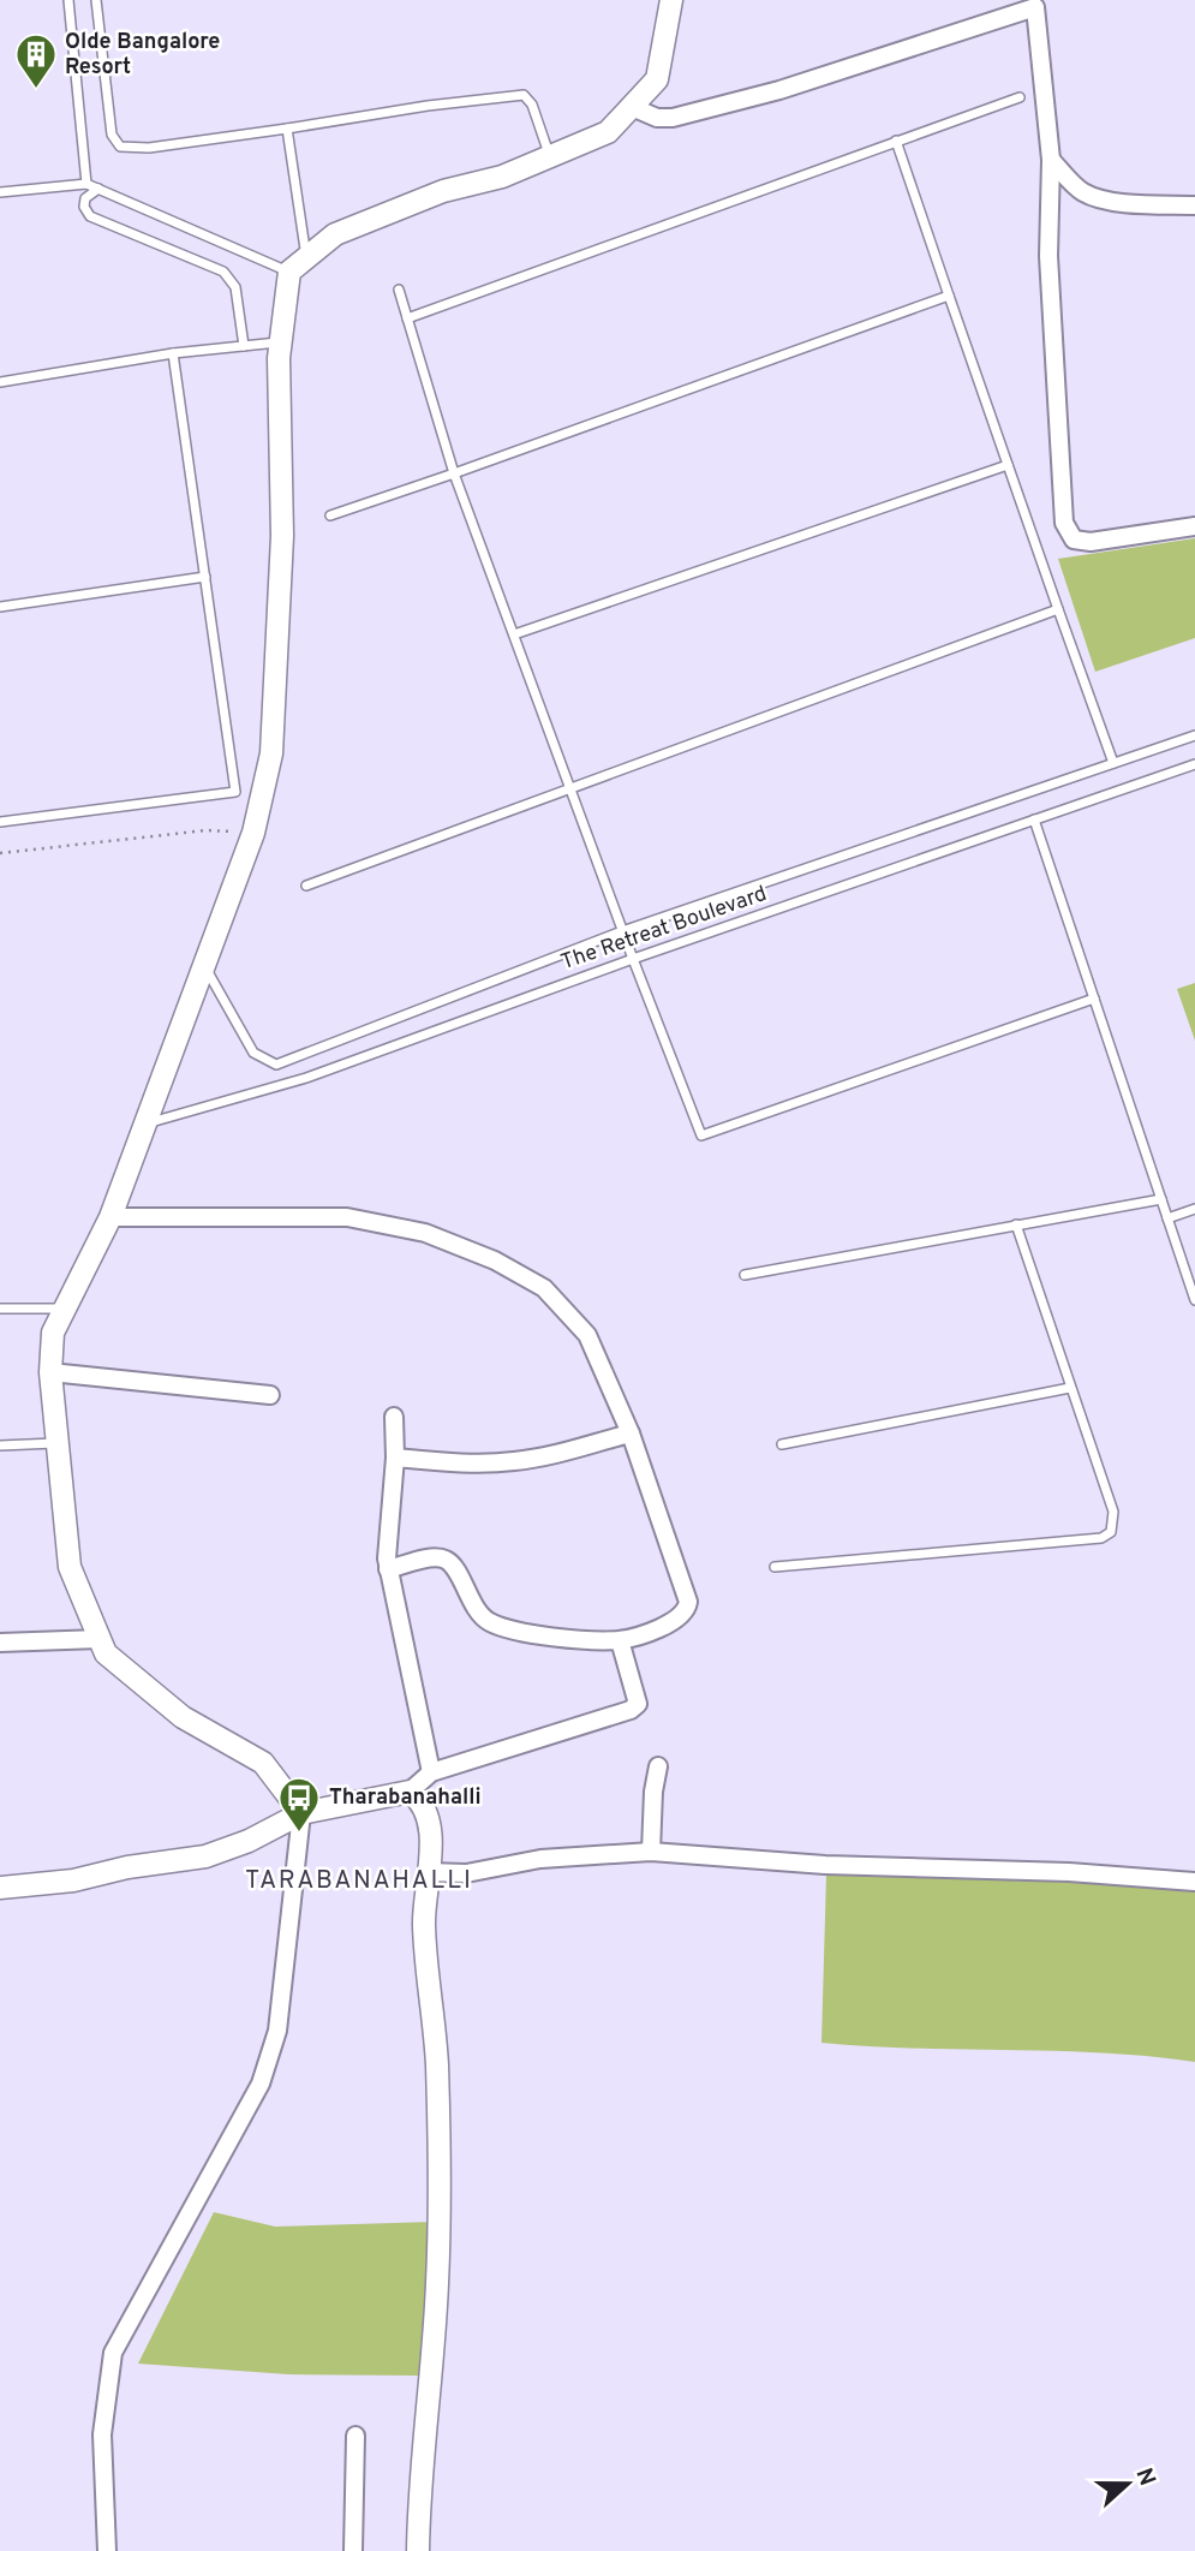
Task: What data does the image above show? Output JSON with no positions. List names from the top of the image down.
{
  "streets": {
    "lane": ["The Retreat Boulevard"]
  },
  "districts": ["TARABANAHALLI"],
  "places": {
    "building": ["Olde Bangalore Resort"],
    "bus stop": ["Tharabanahalli"]
  },
  "north": "right"
}
